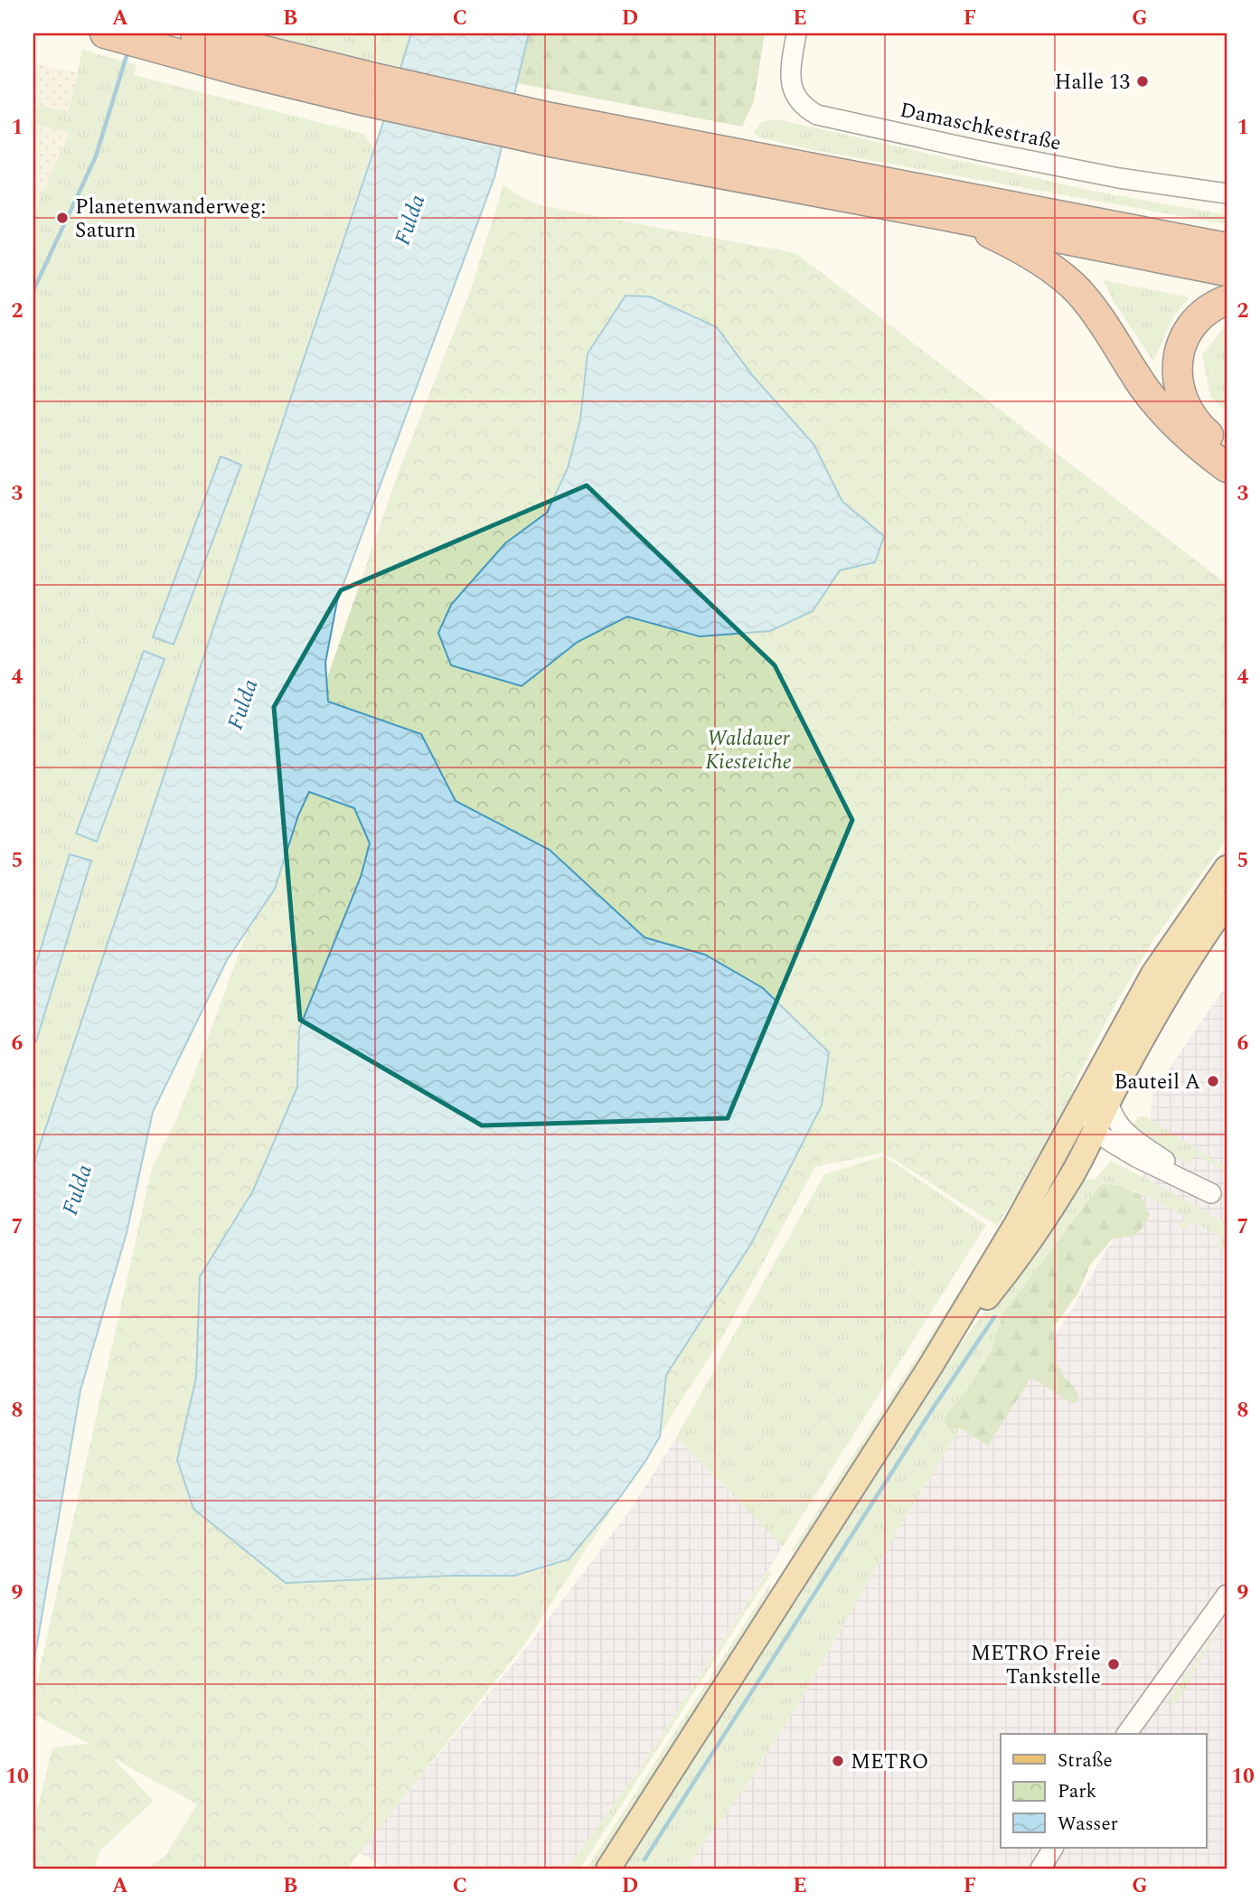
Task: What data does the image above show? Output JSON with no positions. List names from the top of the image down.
{
  "streets": {
    "street": ["Damaschkestraße"]
  },
  "water": ["Fulda"],
  "parks": ["Waldauer Kiesteiche"],
  "places": [
    "Halle 13",
    "Planetenwanderweg: Saturn",
    "Bauteil A",
    "METRO Freie Tankstelle",
    "METRO"
  ],
  "legend": ["Straße", "Park", "Wasser"],
  "grid": {
    "columns": [
      "A",
      "B",
      "C",
      "D",
      "E",
      "F",
      "G"
    ],
    "rows": [
      "1",
      "2",
      "3",
      "4",
      "5",
      "6",
      "7",
      "8",
      "9",
      "10"
    ]
  }
}
